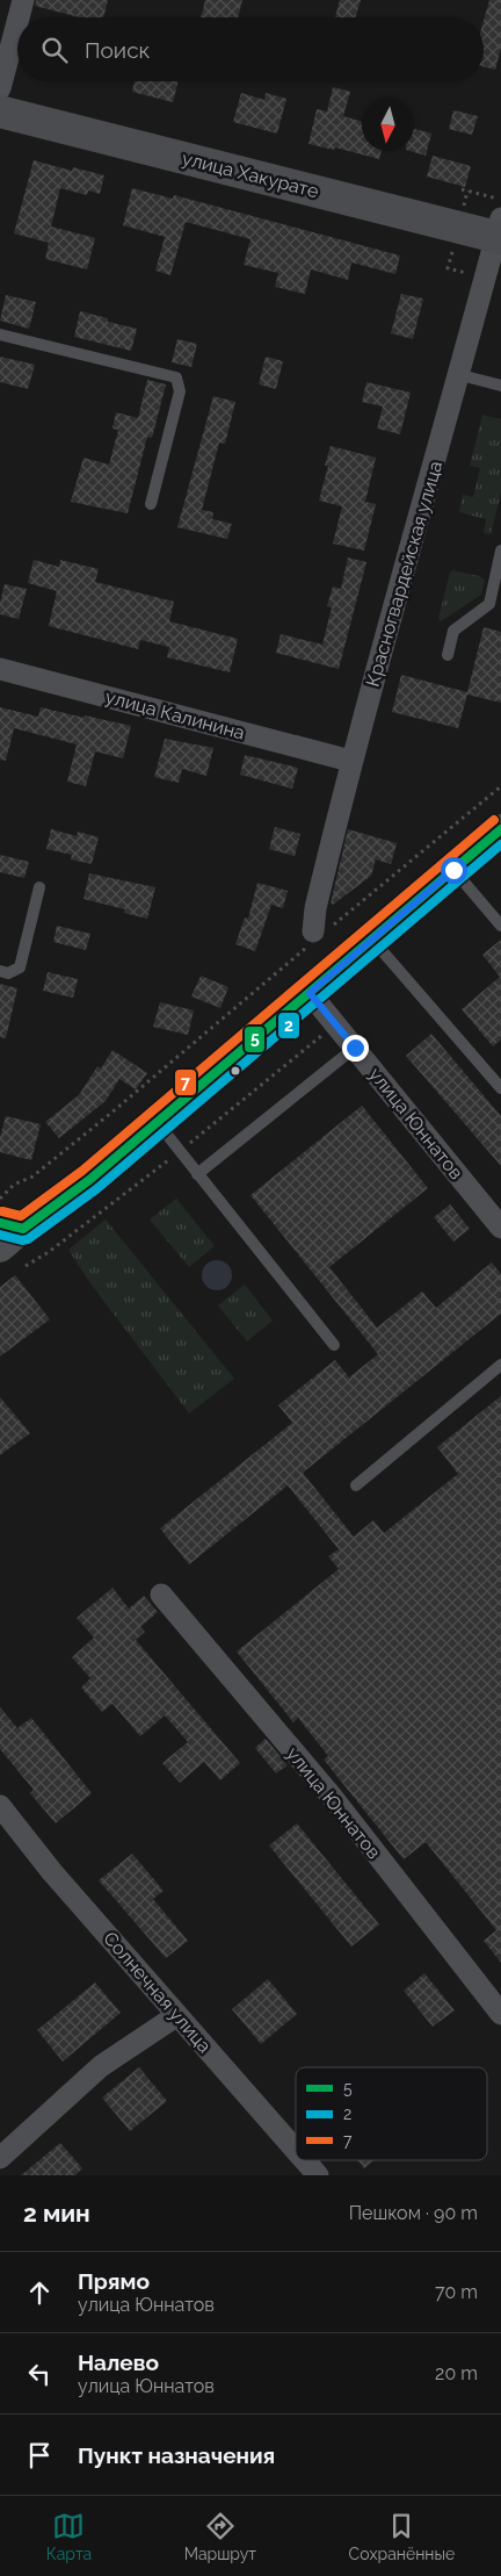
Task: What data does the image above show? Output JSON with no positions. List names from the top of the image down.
{
  "streets": {
    "main road": ["улица Хакурате"],
    "street": [
      "Красногвардейская улица",
      "улица Калинина",
      "улица Юннатов",
      "Солнечная улица"
    ]
  },
  "crossings": [
    ["улица Хакурате", "Красногвардейская улица"],
    ["Красногвардейская улица", "улица Калинина"]
  ],
  "lines": ["transit line 7", "transit line 5", "transit line 2"],
  "legend": ["5", "2", "7"],
  "north": "bottom",
  "page": {
    "search": "Поиск",
    "heading": ["2 мин", "Пешком · 90 m"],
    "list": [
      ["Прямо", "улица Юннатов", "70 m"],
      ["Налево", "улица Юннатов", "20 m"],
      "Пункт назначения"
    ],
    "nav": ["Карта", "Маршрут", "Сохранённые"]
  }
}
